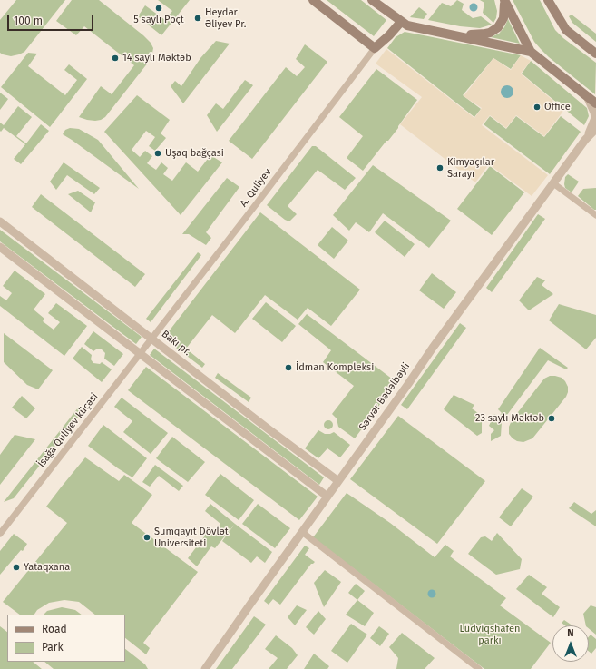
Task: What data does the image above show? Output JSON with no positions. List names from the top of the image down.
{
  "streets": {
    "street": [
      "A. Quliyev",
      "Bakı pr.",
      "Sərvər Bədəlbəyli",
      "İsağa Quliyev küçəsi"
    ]
  },
  "crossings": [
    ["A. Quliyev", "Bakı pr."],
    ["A. Quliyev", "İsağa Quliyev küçəsi"],
    ["Bakı pr.", "Sərvər Bədəlbəyli"],
    ["Bakı pr.", "İsağa Quliyev küçəsi"]
  ],
  "parks": ["Lüdviqshafen parkı"],
  "places": [
    "5 saylı Poçt",
    "Heydər Əliyev Pr.",
    "14 saylı Məktəb",
    "Office",
    "Uşaq bağçasi",
    "Kimyaçılar Sarayı",
    "İdman Kompleksi",
    "23 saylı Məktəb",
    "Sumqayıt Dövlət Universiteti",
    "Yataqxana"
  ],
  "legend": ["Road", "Park"],
  "scale_bar": "100 m",
  "north": "top"
}
